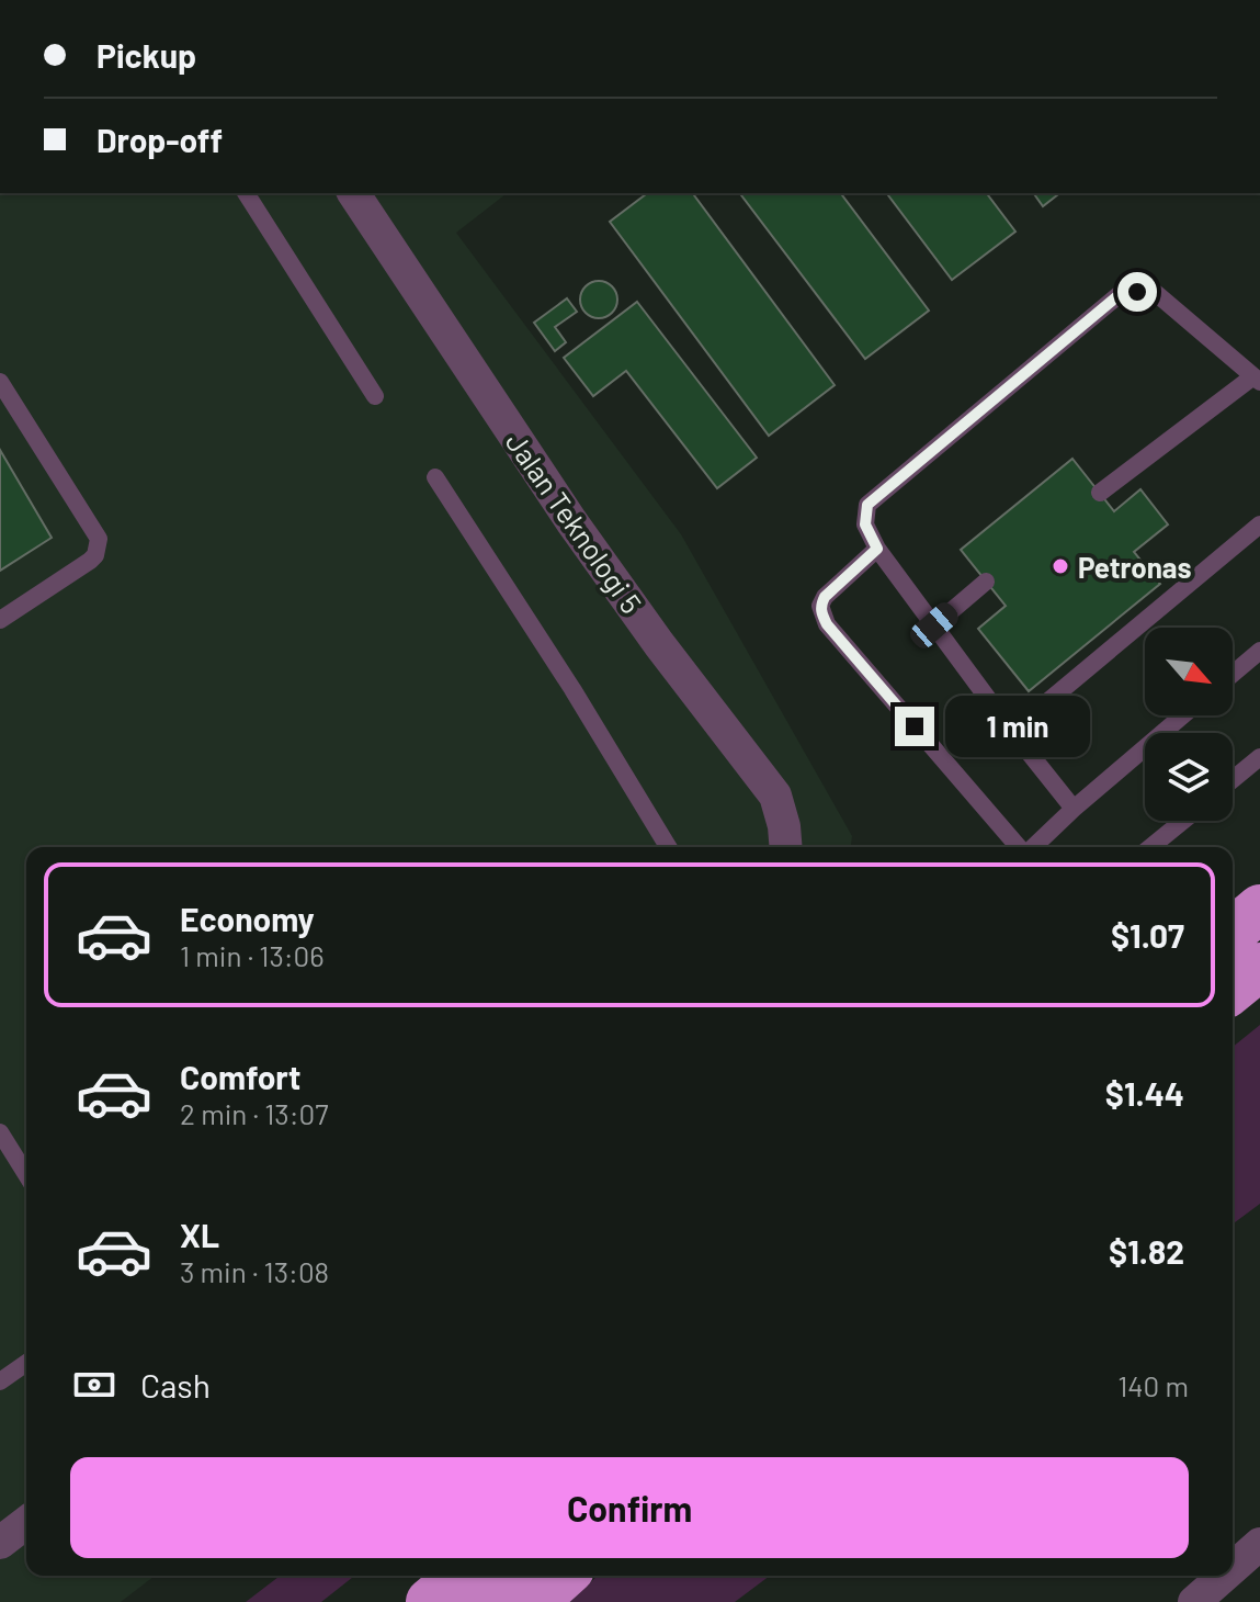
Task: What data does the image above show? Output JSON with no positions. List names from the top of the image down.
{
  "streets": {
    "street": ["Jalan Teknologi 5"]
  },
  "places": ["Petronas"],
  "north": "bottom right",
  "page": {
    "banner": ["Pickup", "Drop-off"],
    "bubble": "1 min",
    "list": [
      {
        "name": "Economy",
        "note": "1 min · 13:06",
        "value": "$1.07"
      },
      {
        "name": "Comfort",
        "note": "2 min · 13:07",
        "value": "$1.44"
      },
      {
        "name": "XL",
        "note": "3 min · 13:08",
        "value": "$1.82"
      }
    ],
    "pay": ["Cash", "140 m"],
    "buttons": "Confirm"
  }
}
